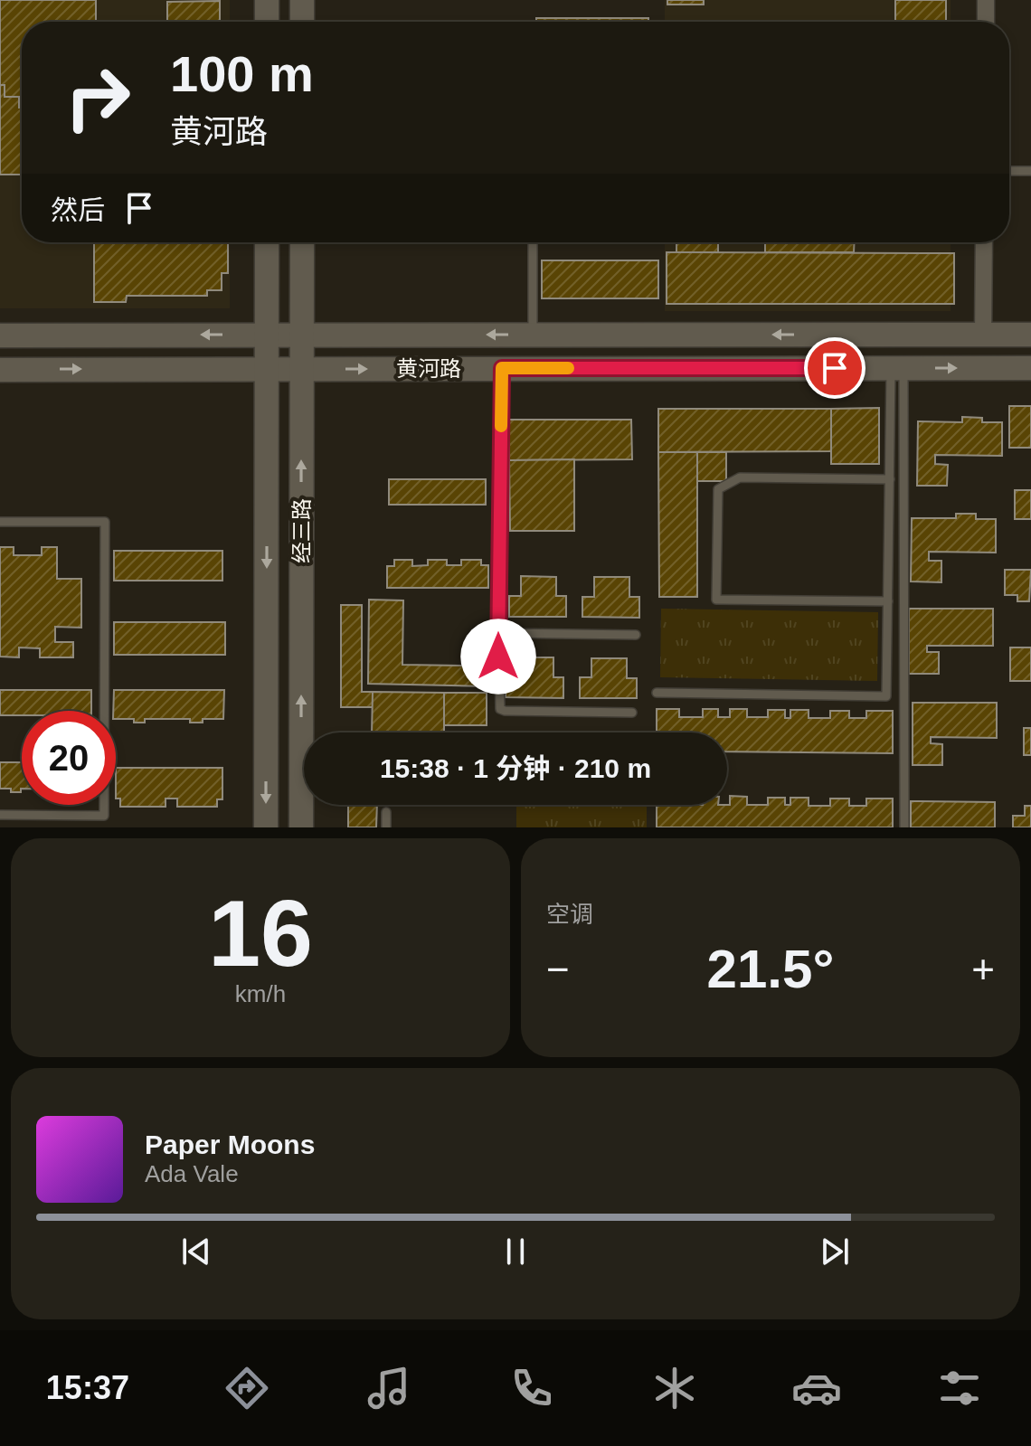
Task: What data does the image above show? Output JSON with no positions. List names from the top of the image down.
{
  "streets": {
    "main road": ["黄河路", "经三路"]
  },
  "crossings": [
    ["黄河路", "经三路"]
  ],
  "page": {
    "turn": ["100 m", "黄河路"],
    "then": "然后",
    "limit": "20",
    "trip": "15:38 · 1 分钟 · 210 m",
    "tile": [
      ["16", "km/h"],
      "空调"
    ],
    "heat": ["−", "21.5°", "+"],
    "song": ["Paper Moons", "Ada Vale"],
    "tabs": "15:37"
  }
}
